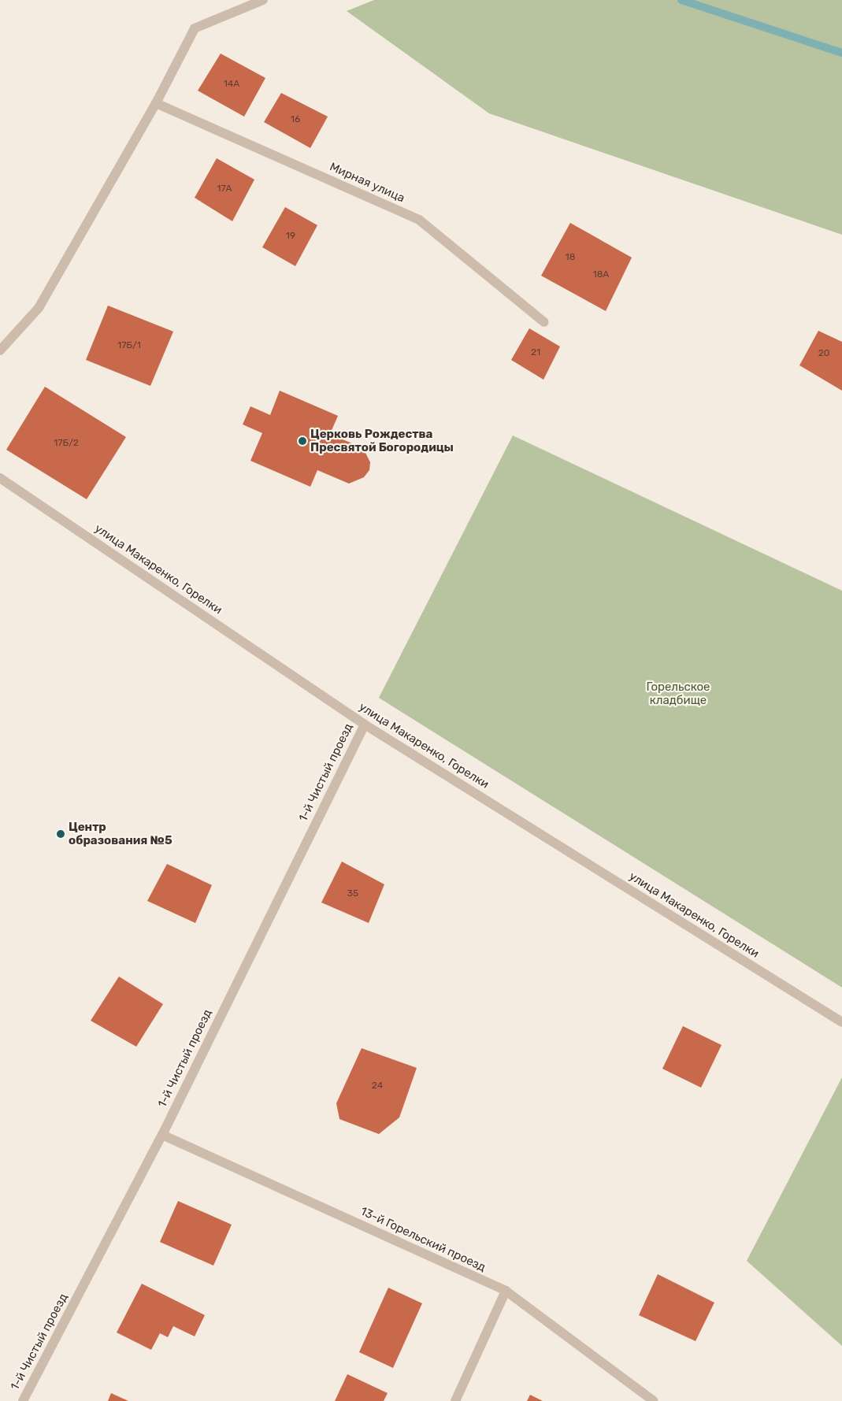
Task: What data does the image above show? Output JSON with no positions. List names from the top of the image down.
{
  "streets": {
    "street": [
      "Мирная улица",
      "улица Макаренко, Горелки",
      "1-й Чистый проезд",
      "13-й Горельский проезд"
    ]
  },
  "crossings": [
    ["улица Макаренко, Горелки", "1-й Чистый проезд"],
    ["1-й Чистый проезд", "13-й Горельский проезд"]
  ],
  "parks": ["Горельское кладбище"],
  "places": ["Церковь Рождества Пресвятой Богородицы", "Центр образования №5"],
  "house_numbers": [
    "14А",
    "16",
    "17А",
    "19",
    "18",
    "18А",
    "17Б/1",
    "21",
    "20",
    "17Б/2",
    "35",
    "24"
  ]
}
